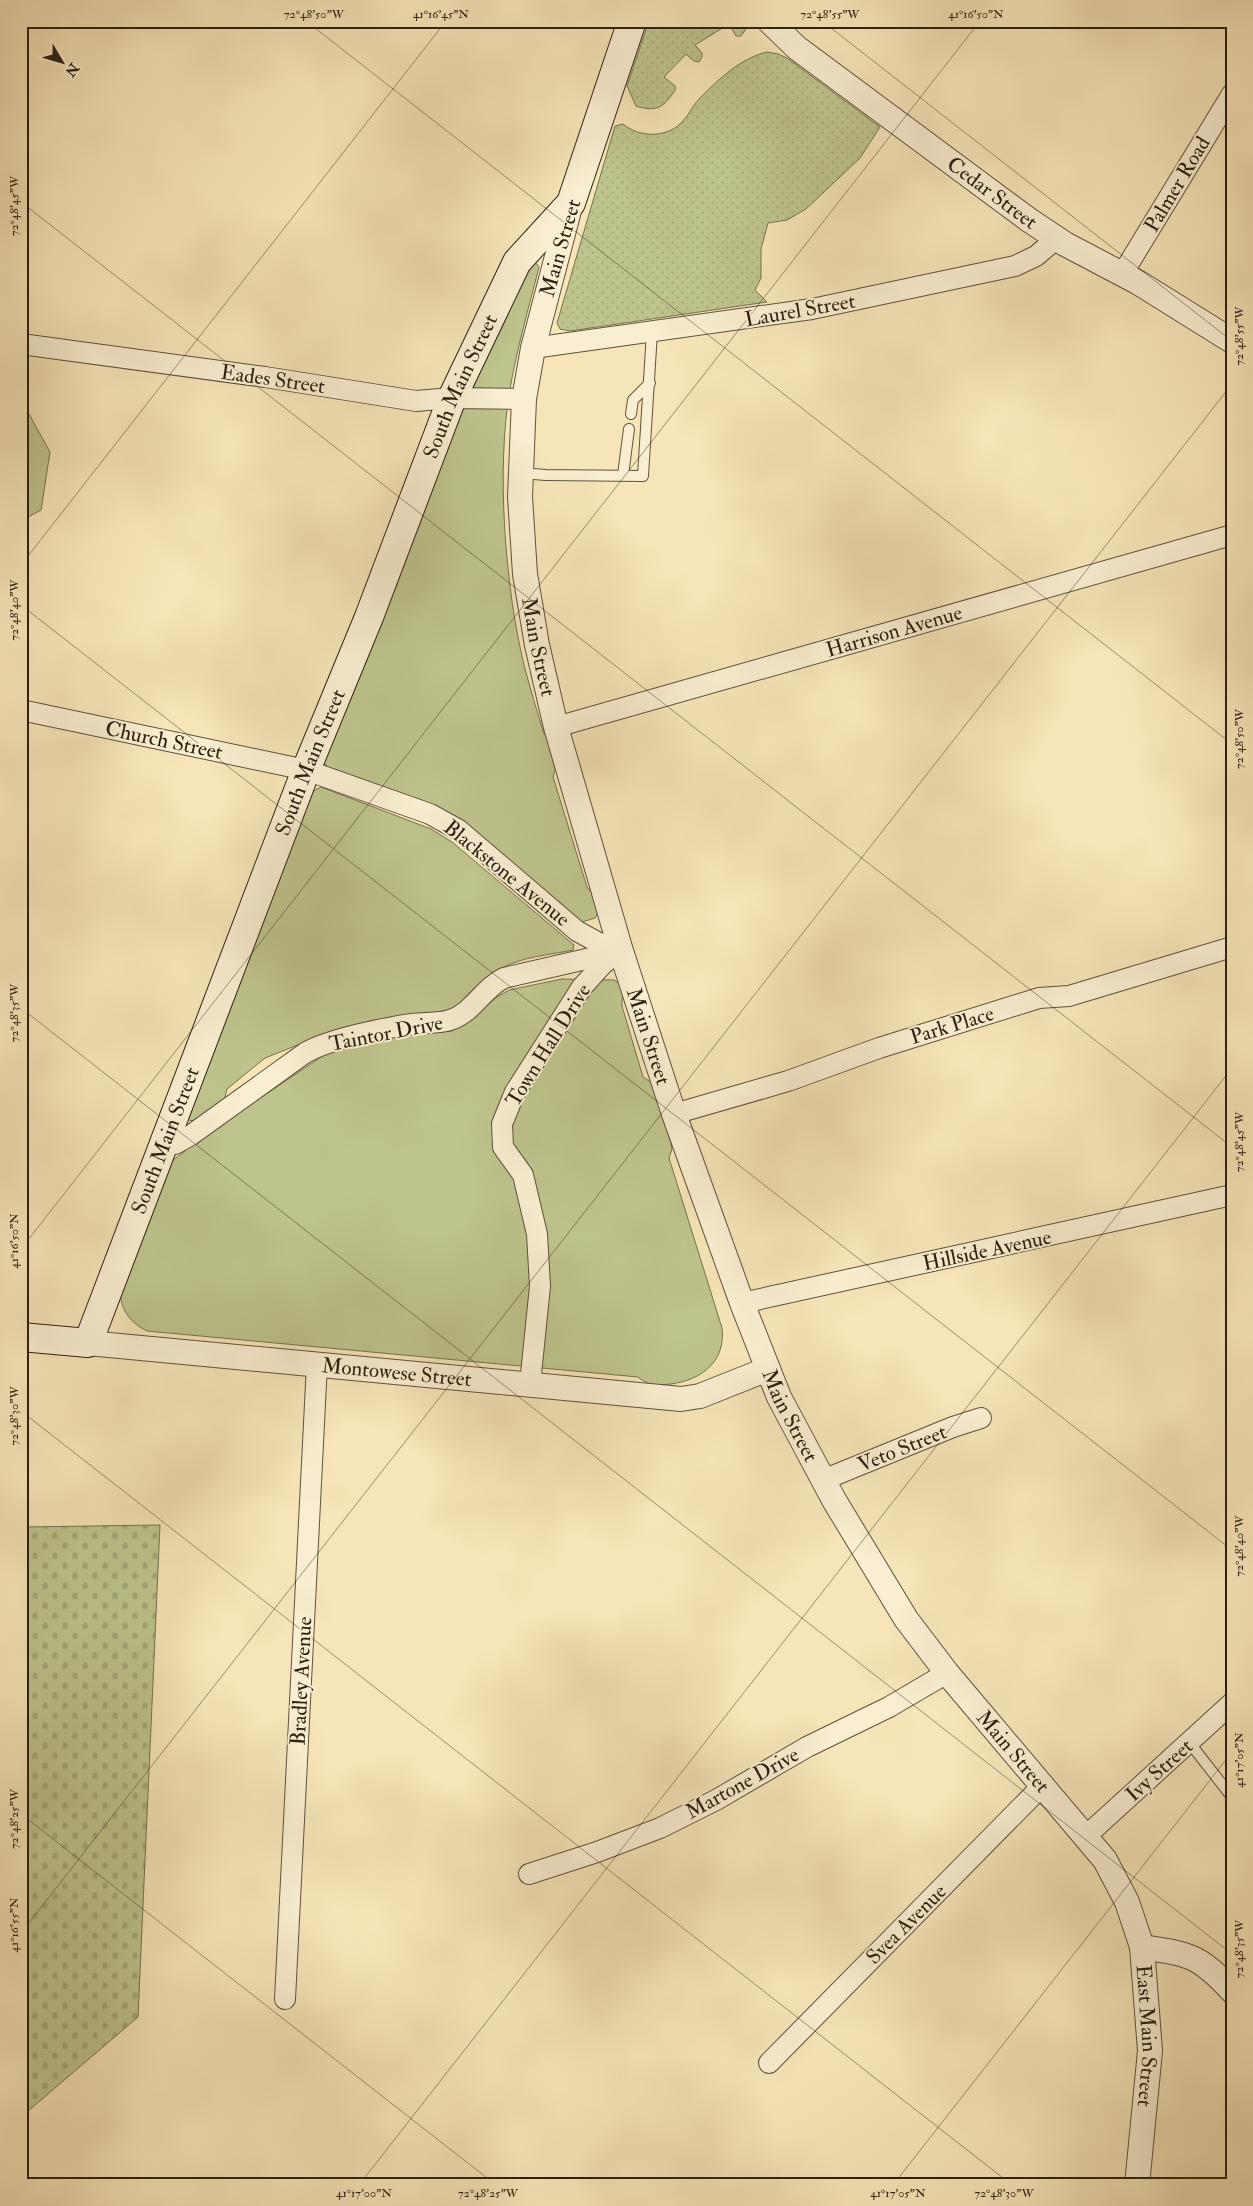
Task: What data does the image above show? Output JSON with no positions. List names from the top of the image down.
{
  "streets": {
    "main road": ["Main Street", "South Main Street", "Montowese Street"],
    "street": [
      "Palmer Road",
      "Cedar Street",
      "Laurel Street",
      "Eades Street",
      "Harrison Avenue",
      "Church Street",
      "Blackstone Avenue",
      "Park Place",
      "Taintor Drive",
      "Town Hall Drive",
      "Hillside Avenue",
      "Veto Street",
      "Bradley Avenue",
      "Ivy Street",
      "Martone Drive",
      "Svea Avenue",
      "East Main Street"
    ]
  },
  "crossings": [
    ["Palmer Road", "Cedar Street"],
    ["Cedar Street", "Laurel Street"],
    ["Main Street", "Laurel Street"],
    ["Main Street", "Eades Street"],
    ["Main Street", "South Main Street"],
    ["Main Street", "Harrison Avenue"],
    ["Main Street", "Blackstone Avenue"],
    ["Main Street", "Park Place"],
    ["Main Street", "Taintor Drive"],
    ["Main Street", "Town Hall Drive"],
    ["Main Street", "Hillside Avenue"],
    ["Main Street", "Montowese Street"],
    ["Main Street", "Veto Street"],
    ["Main Street", "Ivy Street"],
    ["Main Street", "Martone Drive"],
    ["Main Street", "Svea Avenue"],
    ["Main Street", "East Main Street"],
    ["Eades Street", "South Main Street"],
    ["South Main Street", "Church Street"],
    ["South Main Street", "Blackstone Avenue"],
    ["South Main Street", "Taintor Drive"],
    ["South Main Street", "Montowese Street"],
    ["Church Street", "Blackstone Avenue"],
    ["Blackstone Avenue", "Taintor Drive"],
    ["Blackstone Avenue", "Town Hall Drive"],
    ["Taintor Drive", "Town Hall Drive"],
    ["Town Hall Drive", "Montowese Street"],
    ["Montowese Street", "Bradley Avenue"]
  ],
  "north": "bottom right",
  "coordinates": [
    "72°48'50\"W",
    "41°16'45\"N",
    "72°48'55\"W",
    "41°16'50\"N",
    "72°48'45\"W",
    "72°48'40\"W",
    "72°48'35\"W",
    "72°48'30\"W",
    "41°17'05\"N",
    "72°48'25\"W",
    "41°16'55\"N",
    "41°17'00\"N"
  ]
}
